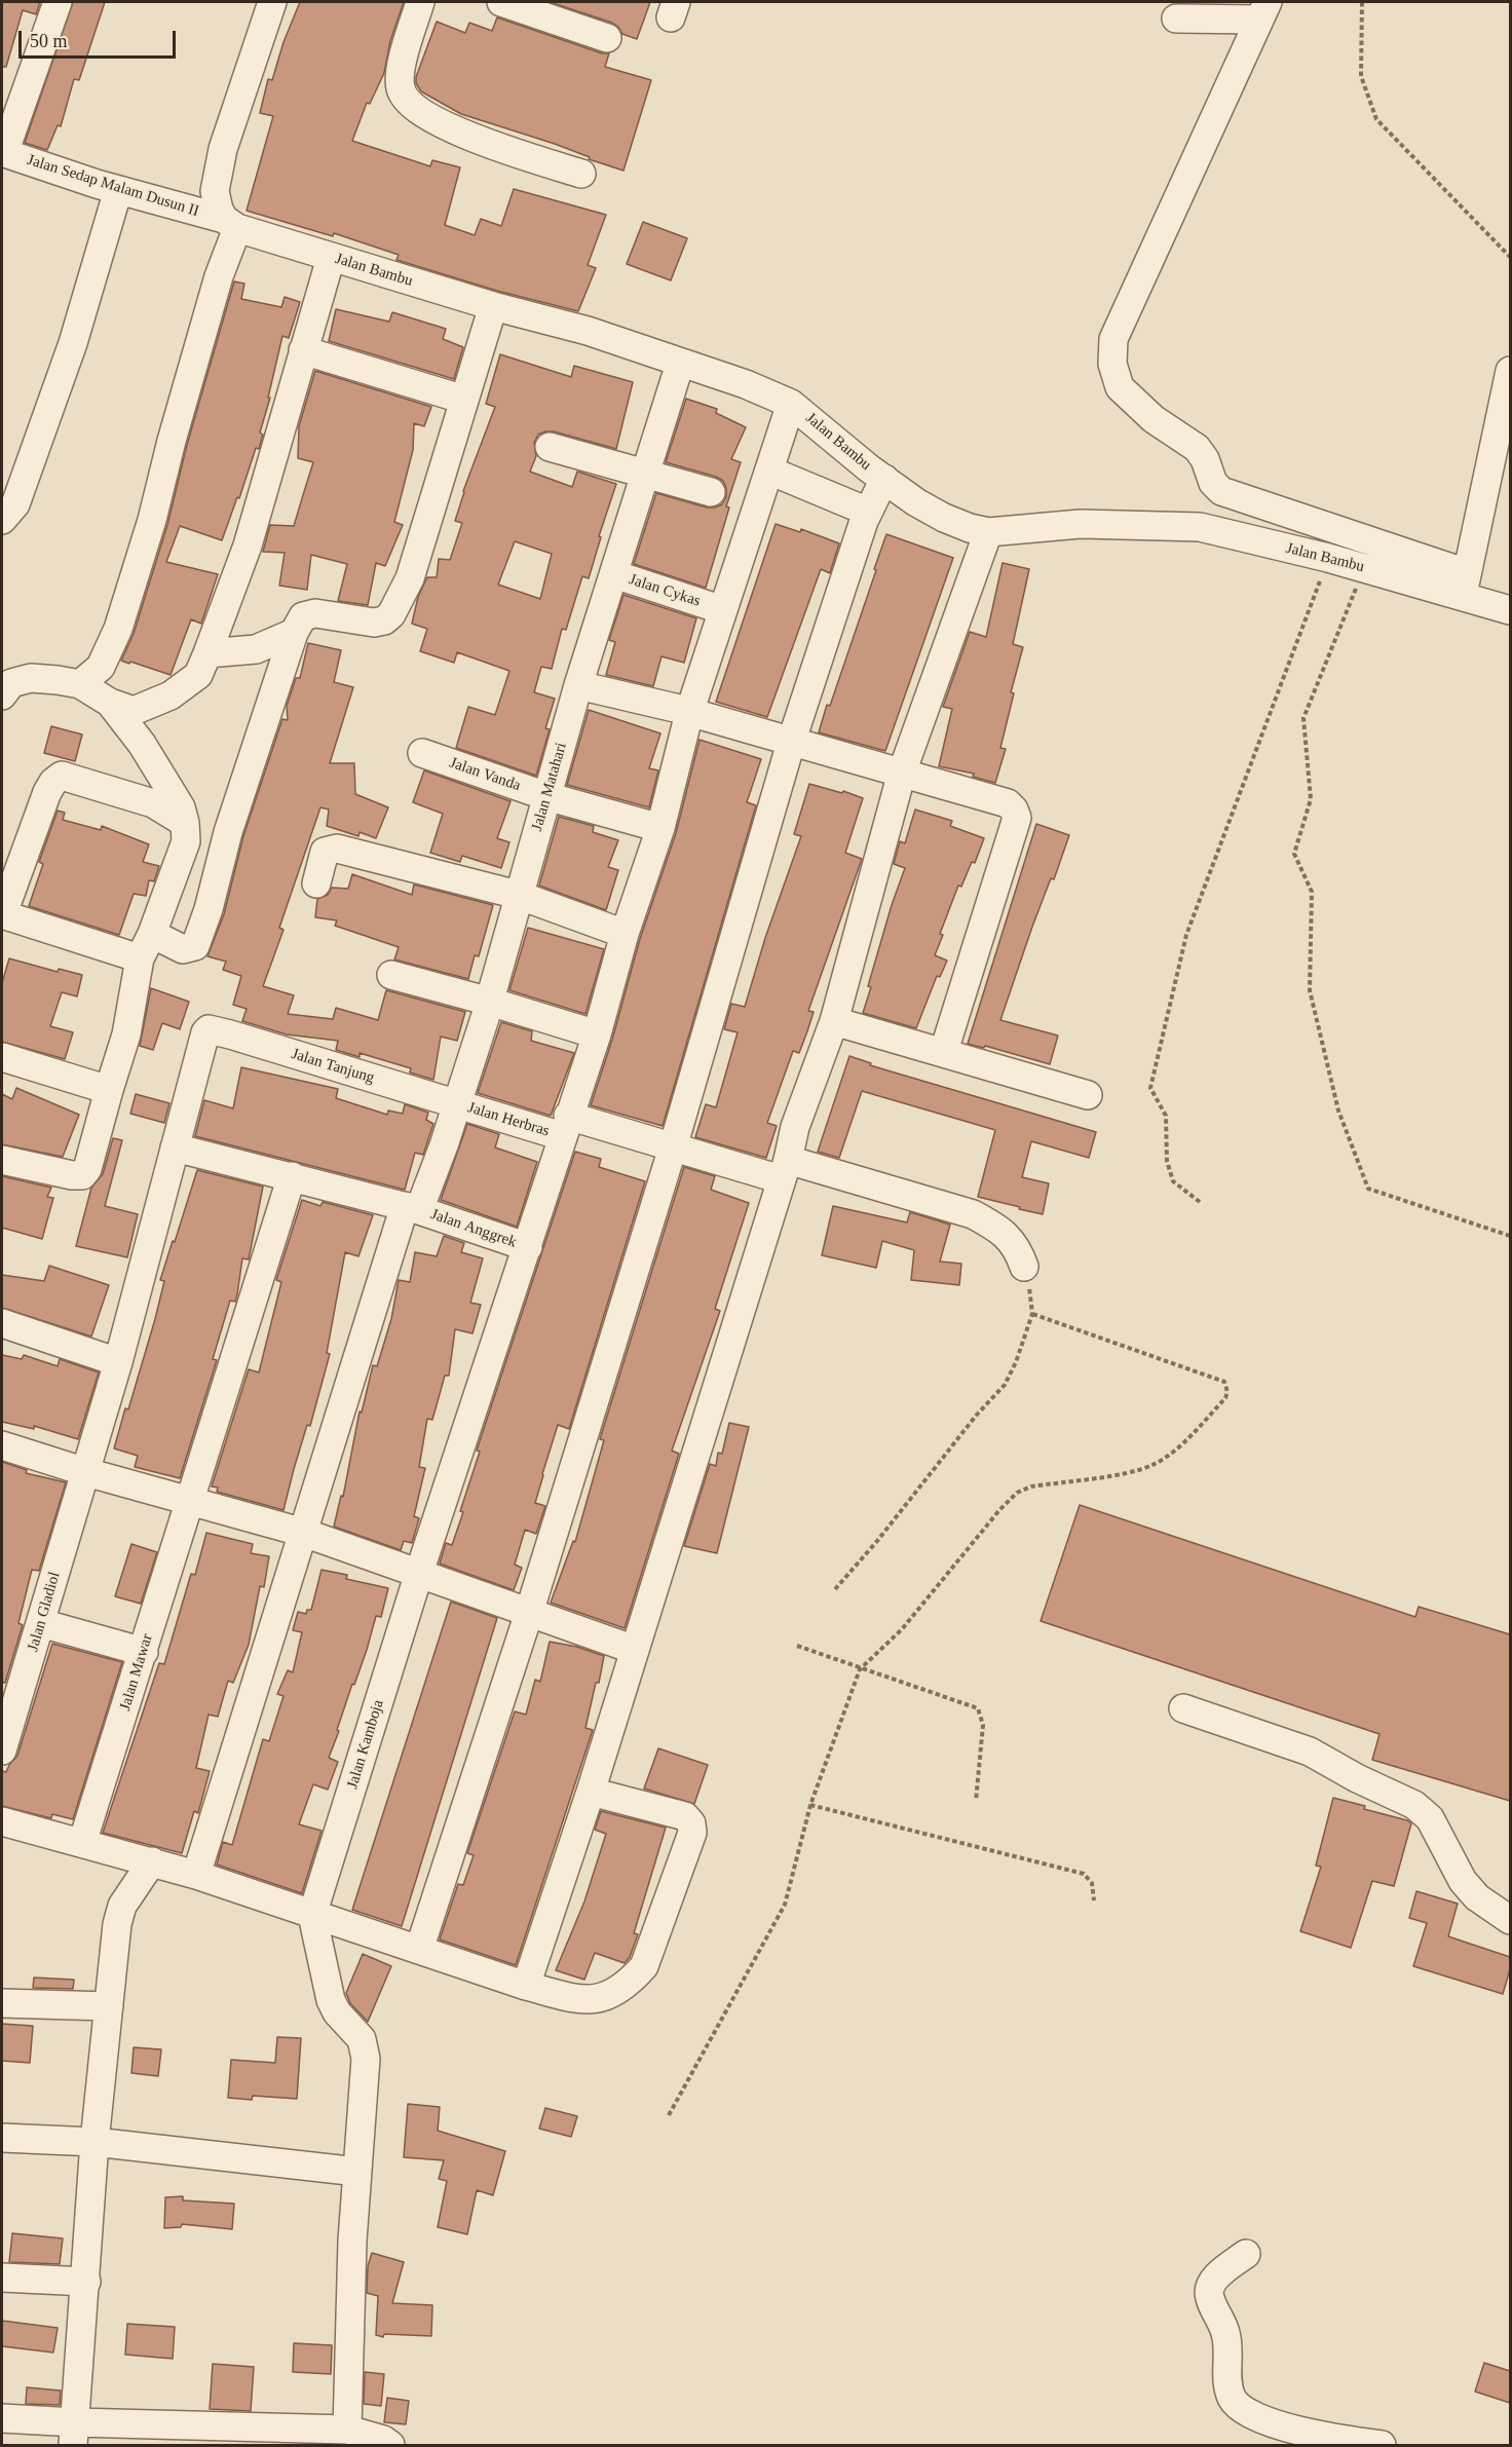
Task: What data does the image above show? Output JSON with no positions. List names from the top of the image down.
{
  "streets": {
    "street": [
      "Jalan Sedap Malam Dusun II",
      "Jalan Bambu",
      "Jalan Cykas",
      "Jalan Vanda",
      "Jalan Matahari",
      "Jalan Tanjung",
      "Jalan Herbras",
      "Jalan Anggrek",
      "Jalan Gladiol",
      "Jalan Mawar",
      "Jalan Kamboja"
    ]
  },
  "crossings": [
    ["Jalan Sedap Malam Dusun II", "Jalan Bambu"],
    ["Jalan Bambu", "Jalan Matahari"],
    ["Jalan Bambu", "Jalan Kamboja"],
    ["Jalan Cykas", "Jalan Matahari"],
    ["Jalan Vanda", "Jalan Matahari"],
    ["Jalan Vanda", "Jalan Kamboja"],
    ["Jalan Matahari", "Jalan Tanjung"],
    ["Jalan Matahari", "Jalan Herbras"],
    ["Jalan Matahari", "Jalan Anggrek"],
    ["Jalan Tanjung", "Jalan Herbras"],
    ["Jalan Tanjung", "Jalan Gladiol"],
    ["Jalan Herbras", "Jalan Kamboja"],
    ["Jalan Anggrek", "Jalan Gladiol"],
    ["Jalan Anggrek", "Jalan Mawar"],
    ["Jalan Anggrek", "Jalan Kamboja"]
  ],
  "scale_bar": "50 m"
}
